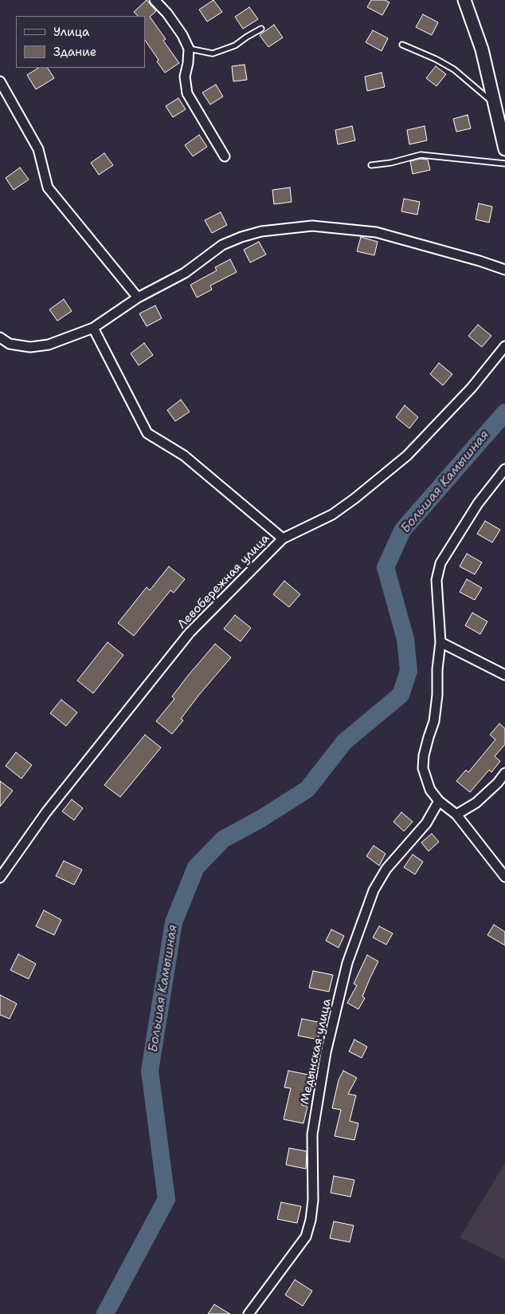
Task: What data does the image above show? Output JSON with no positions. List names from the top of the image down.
{
  "streets": {
    "street": ["Левобережная улица", "Медынская улица"]
  },
  "water": ["Большая Камышная"],
  "legend": ["Улица", "Здание"]
}
